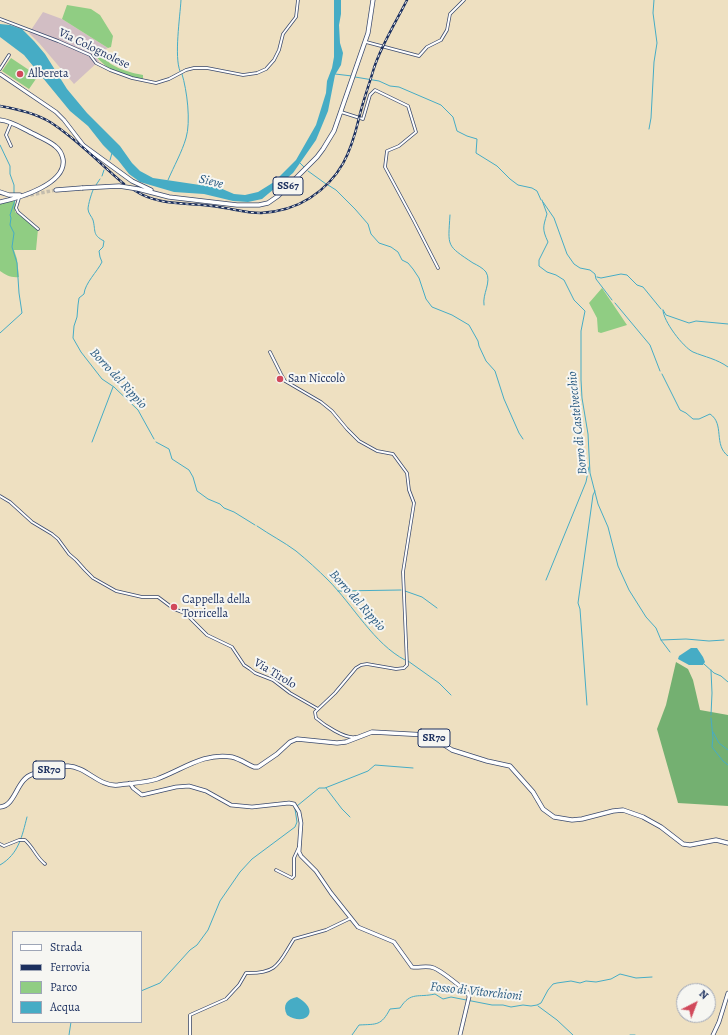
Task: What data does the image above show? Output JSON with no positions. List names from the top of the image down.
{
  "streets": {
    "main road": ["SS67", "SR70"],
    "street": ["Via Colognolese", "Via Tirolo"]
  },
  "water": [
    "Sieve",
    "Borro del Rippio",
    "Borro di Castelvecchio",
    "Fosso di Vitorchioni"
  ],
  "places": ["Albereta", "San Niccolò", "Cappella della Torricella"],
  "legend": [
    "Strada",
    "Ferrovia",
    "Parco",
    "Acqua"
  ],
  "north": "top right"
}
